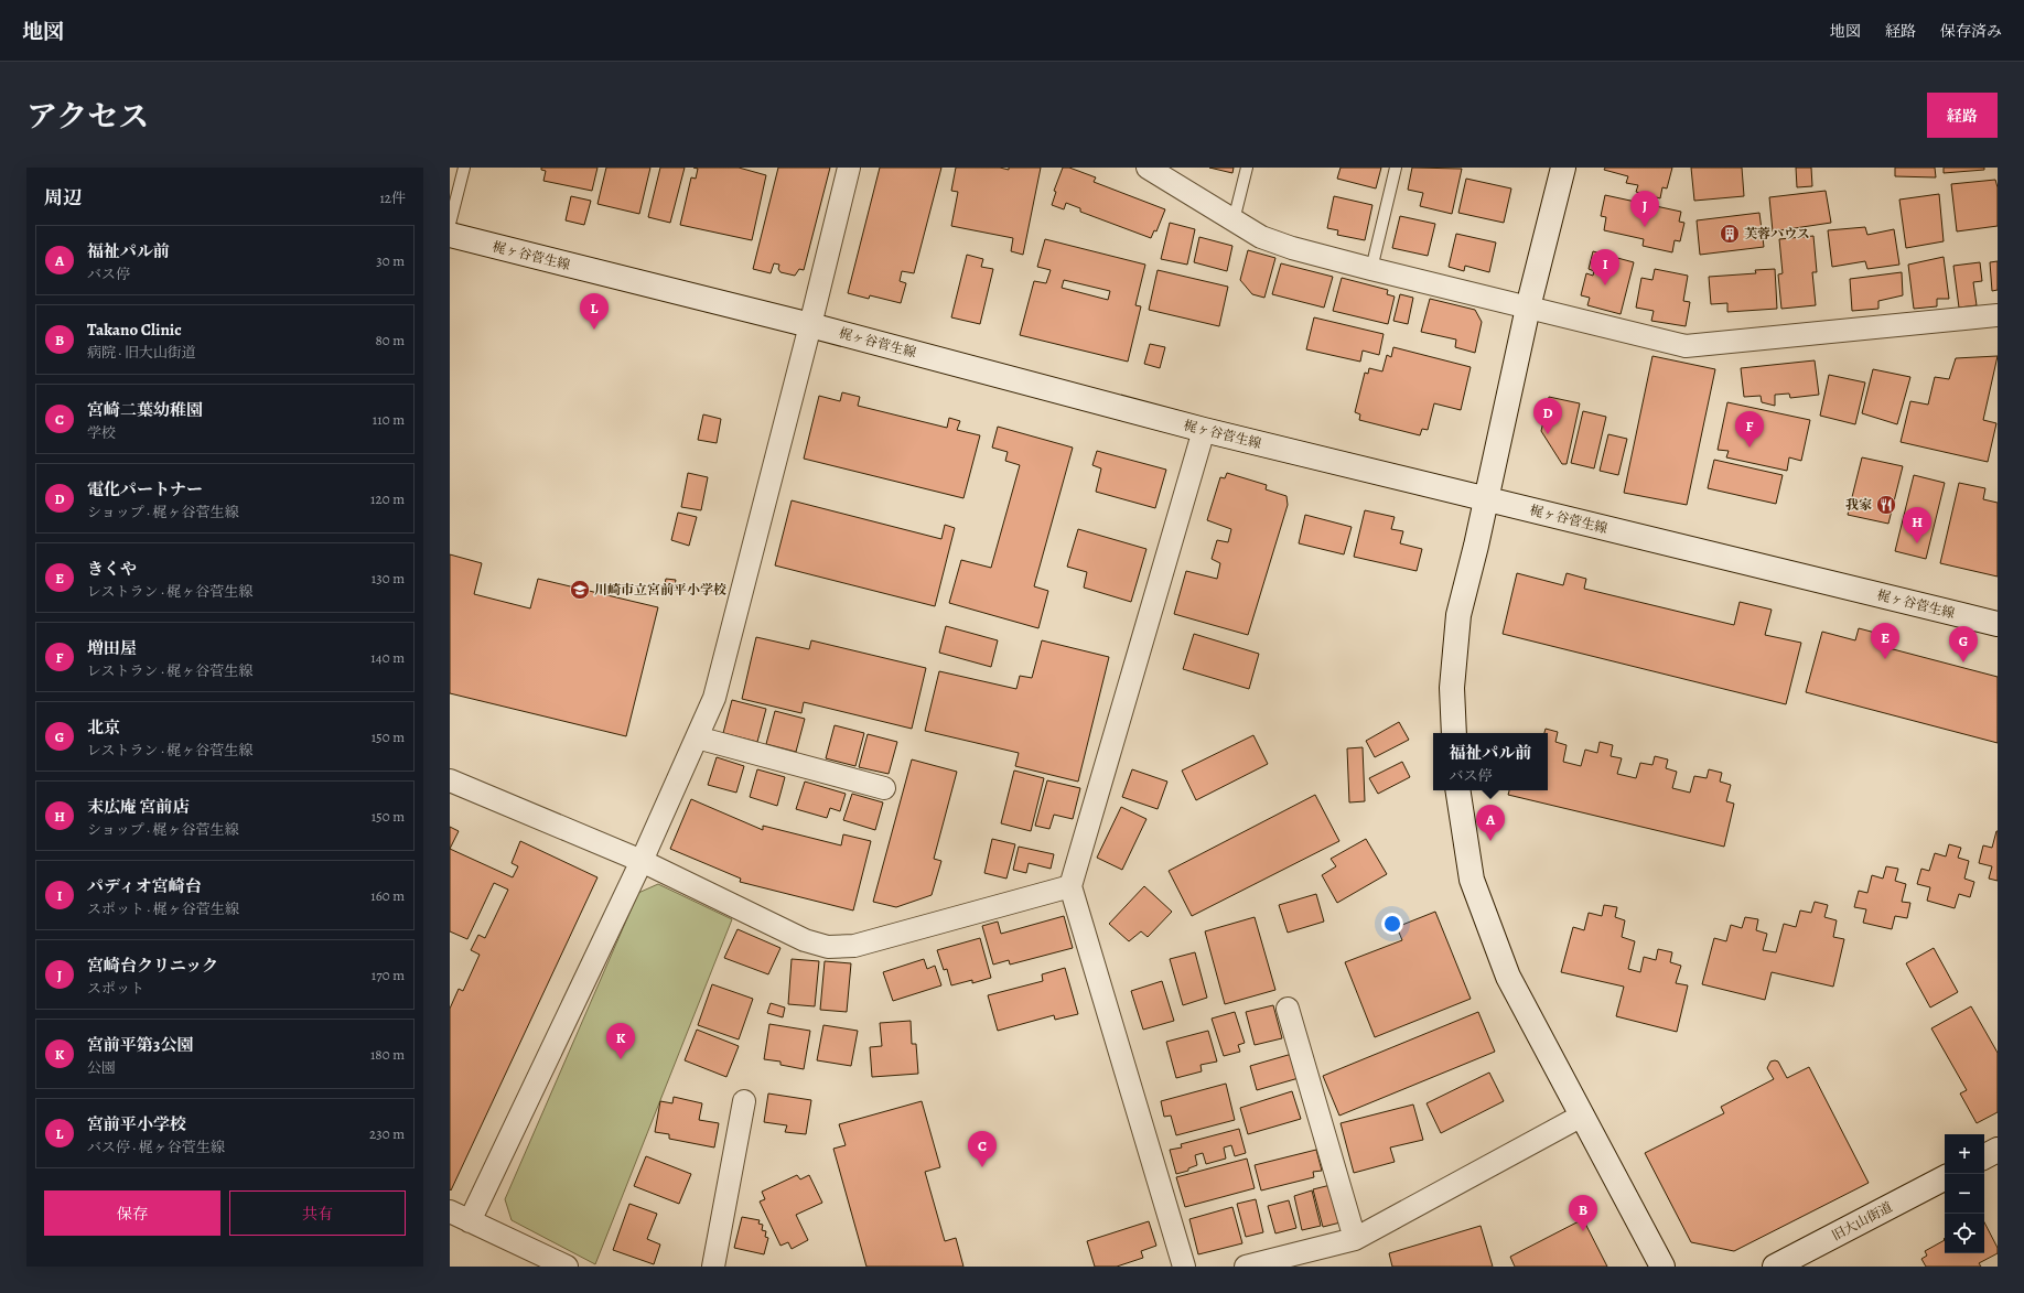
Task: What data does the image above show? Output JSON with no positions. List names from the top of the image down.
{
  "streets": {
    "street": ["梶ヶ谷菅生線", "旧大山街道"]
  },
  "places": {
    "building": ["芙蓉ハウス"],
    "restaurant": ["我家"],
    "school or university": ["川崎市立宮前平小学校"]
  },
  "page": {
    "header": "地図",
    "nav": ["地図", "経路", "保存済み"],
    "title": "アクセス",
    "buttons": [
      "経路",
      ["保存", "共有"]
    ],
    "heading": ["周辺", "12件"],
    "pins": [
      "J",
      "I",
      "L",
      "D",
      "F",
      "H",
      "E",
      "G",
      "A",
      "K",
      "C",
      "B"
    ],
    "list": [
      {
        "mark": "A",
        "name": "福祉パル前",
        "note": "バス停",
        "value": "30 m"
      },
      {
        "mark": "B",
        "name": "Takano Clinic",
        "note": "病院 · 旧大山街道",
        "value": "80 m"
      },
      {
        "mark": "C",
        "name": "宮崎二葉幼稚園",
        "note": "学校",
        "value": "110 m"
      },
      {
        "mark": "D",
        "name": "電化パートナー",
        "note": "ショップ · 梶ヶ谷菅生線",
        "value": "120 m"
      },
      {
        "mark": "E",
        "name": "きくや",
        "note": "レストラン · 梶ヶ谷菅生線",
        "value": "130 m"
      },
      {
        "mark": "F",
        "name": "増田屋",
        "note": "レストラン · 梶ヶ谷菅生線",
        "value": "140 m"
      },
      {
        "mark": "G",
        "name": "北京",
        "note": "レストラン · 梶ヶ谷菅生線",
        "value": "150 m"
      },
      {
        "mark": "H",
        "name": "末広庵 宮前店",
        "note": "ショップ · 梶ヶ谷菅生線",
        "value": "150 m"
      },
      {
        "mark": "I",
        "name": "パディオ宮崎台",
        "note": "スポット · 梶ヶ谷菅生線",
        "value": "160 m"
      },
      {
        "mark": "J",
        "name": "宮崎台クリニック",
        "note": "スポット",
        "value": "170 m"
      },
      {
        "mark": "K",
        "name": "宮前平第3公園",
        "note": "公園",
        "value": "180 m"
      },
      {
        "mark": "L",
        "name": "宮前平小学校",
        "note": "バス停 · 梶ヶ谷菅生線",
        "value": "230 m"
      }
    ],
    "popup": ["福祉パル前", "バス停"],
    "map_buttons": ["+", "−"]
  }
}
